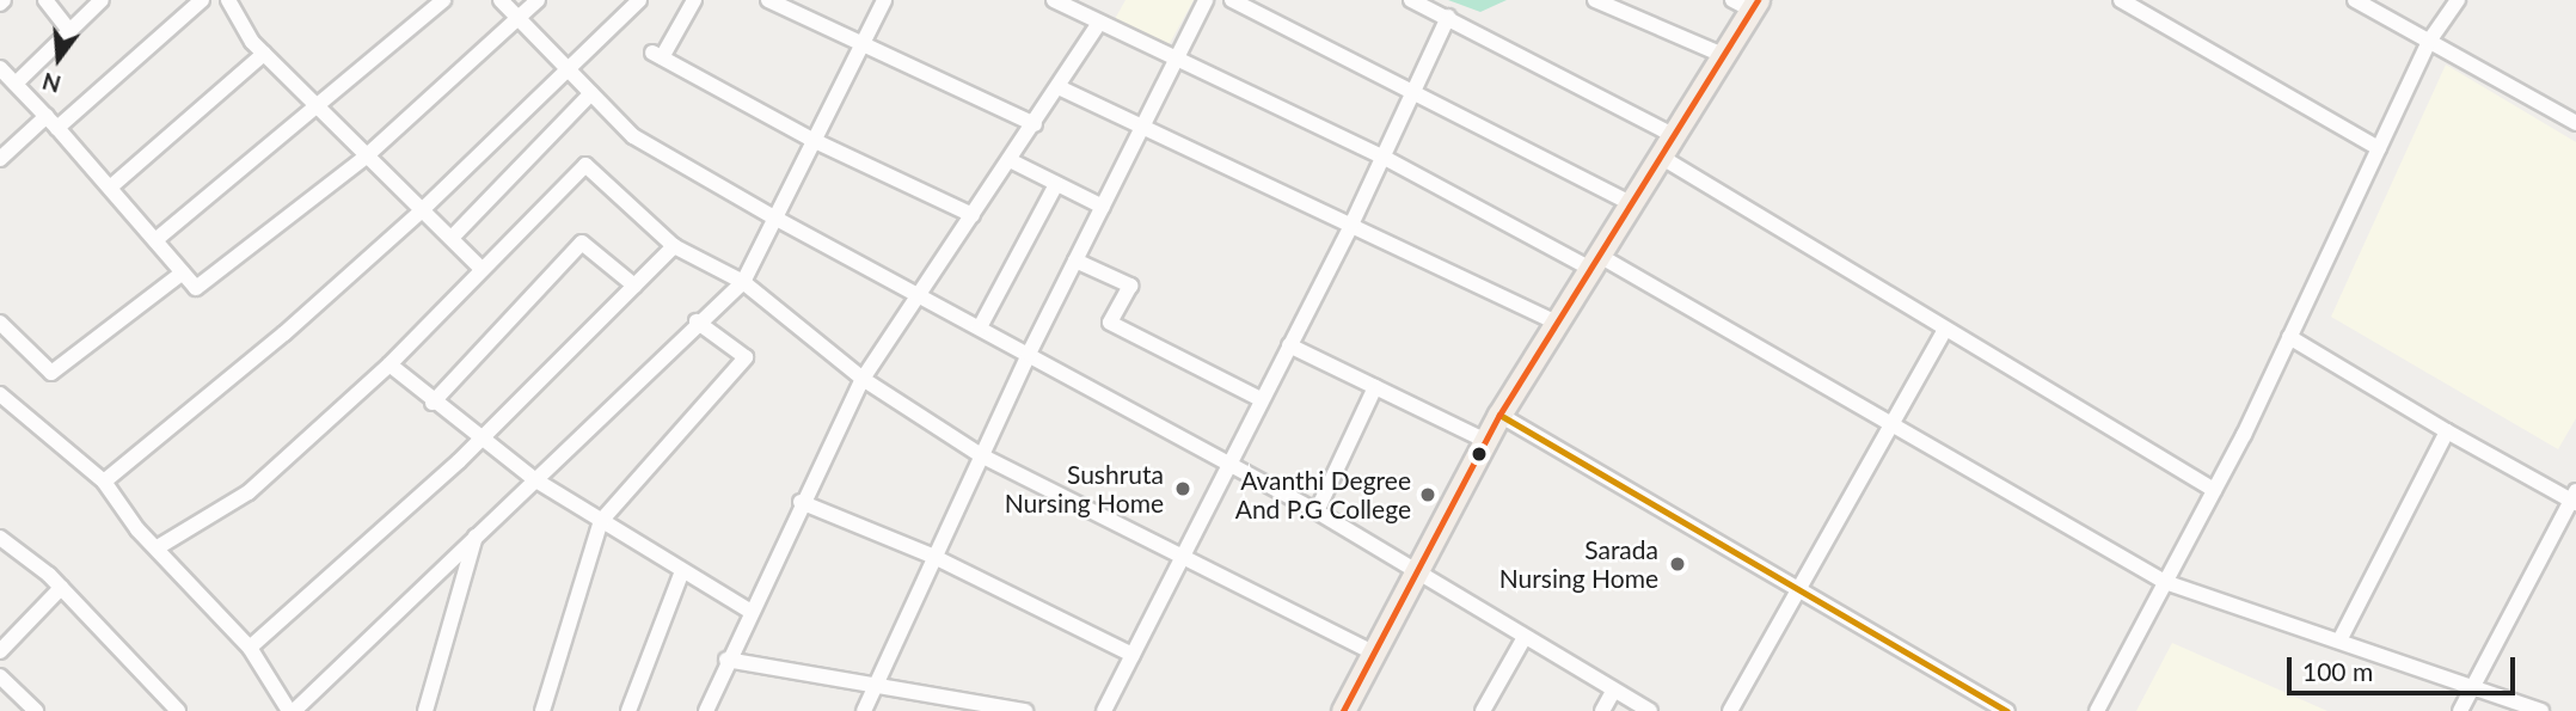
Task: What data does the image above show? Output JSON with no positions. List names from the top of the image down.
{
  "places": ["Sushruta Nursing Home", "Avanthi Degree And P.G College", "Sarada Nursing Home"],
  "scale_bar": "100 m",
  "north": "bottom"
}
